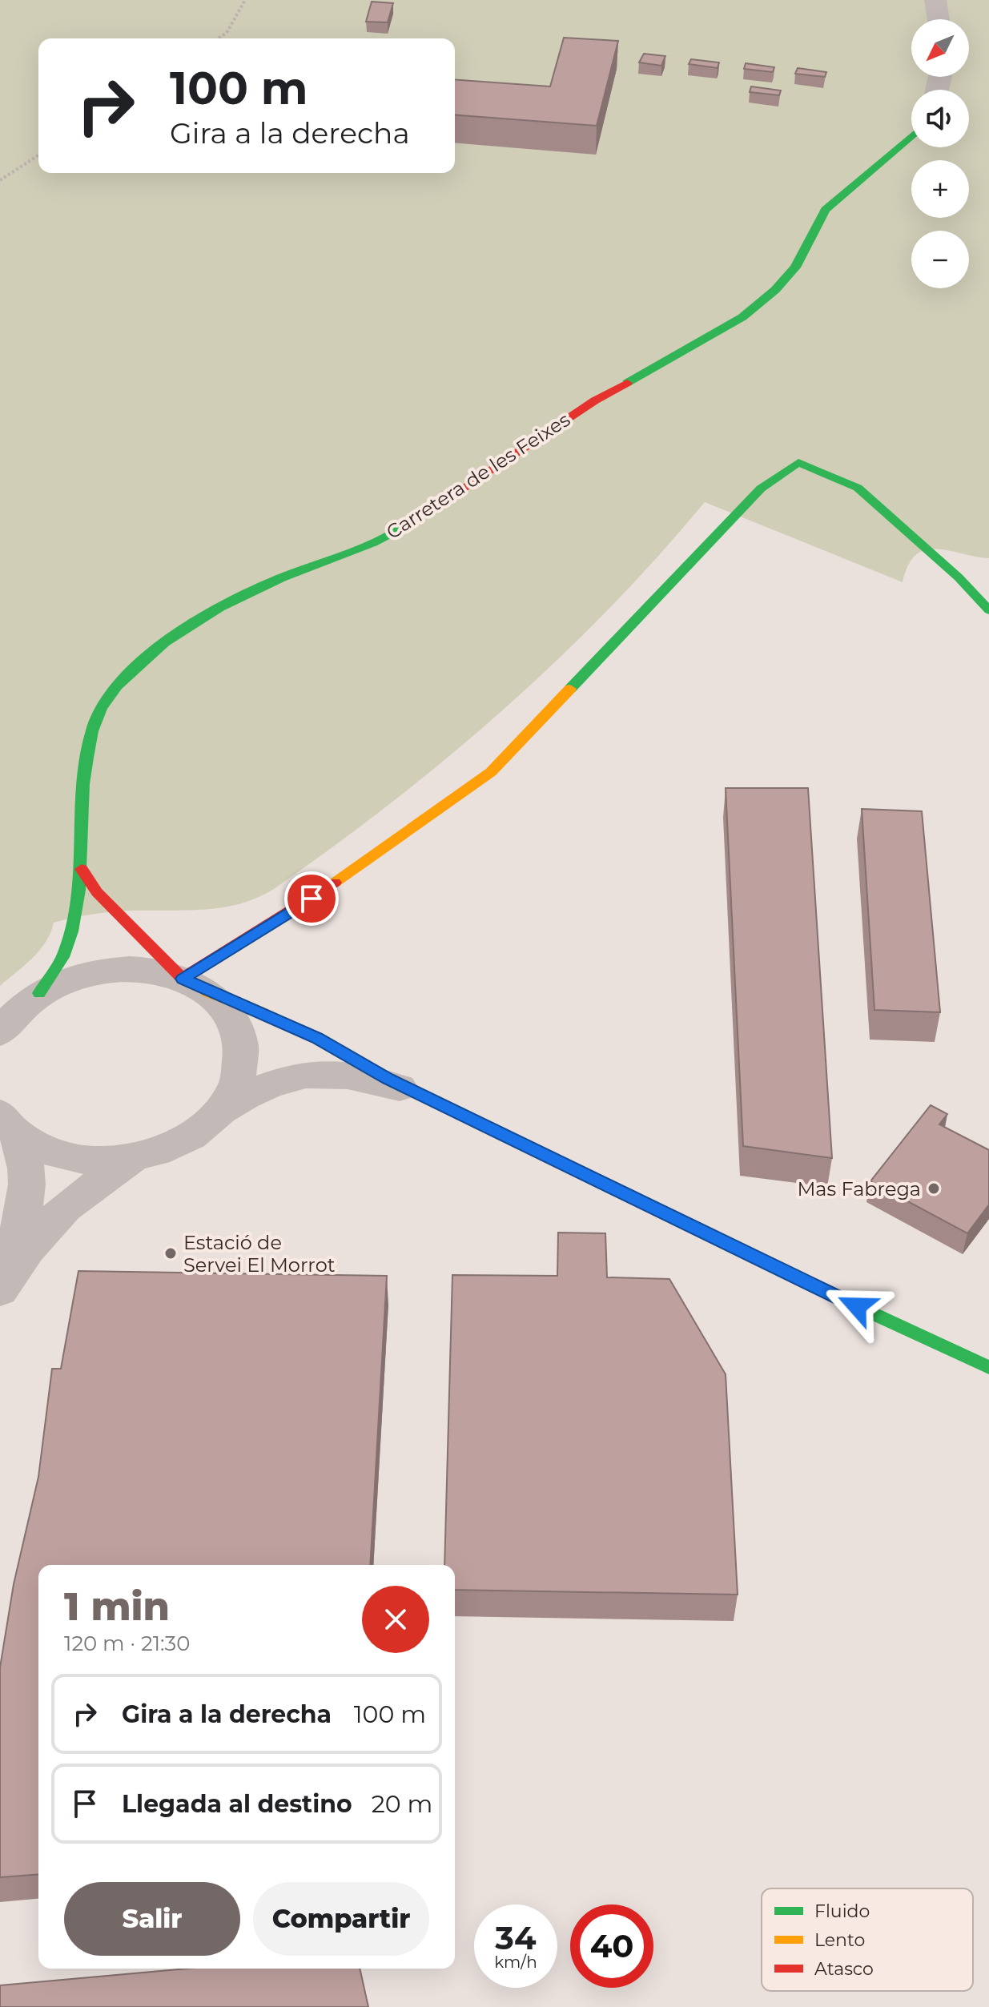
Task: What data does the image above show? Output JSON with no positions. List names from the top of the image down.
{
  "streets": {
    "street": ["Carretera de les Feixes"]
  },
  "places": ["Mas Fabrega", "Estació de Servei El Morrot"],
  "legend": ["Fluido", "Lento", "Atasco"],
  "north": "bottom left",
  "page": {
    "map_buttons": ["+", "−"],
    "turn": ["100 m", "Gira a la derecha"],
    "heading": ["1 min", "120 m · 21:30"],
    "list": [
      {
        "name": "Gira a la derecha",
        "value": "100 m"
      },
      {
        "name": "Llegada al destino",
        "value": "20 m"
      }
    ],
    "buttons": ["Salir", "Compartir"],
    "speed": "34 km/h",
    "limit": "40"
  }
}
